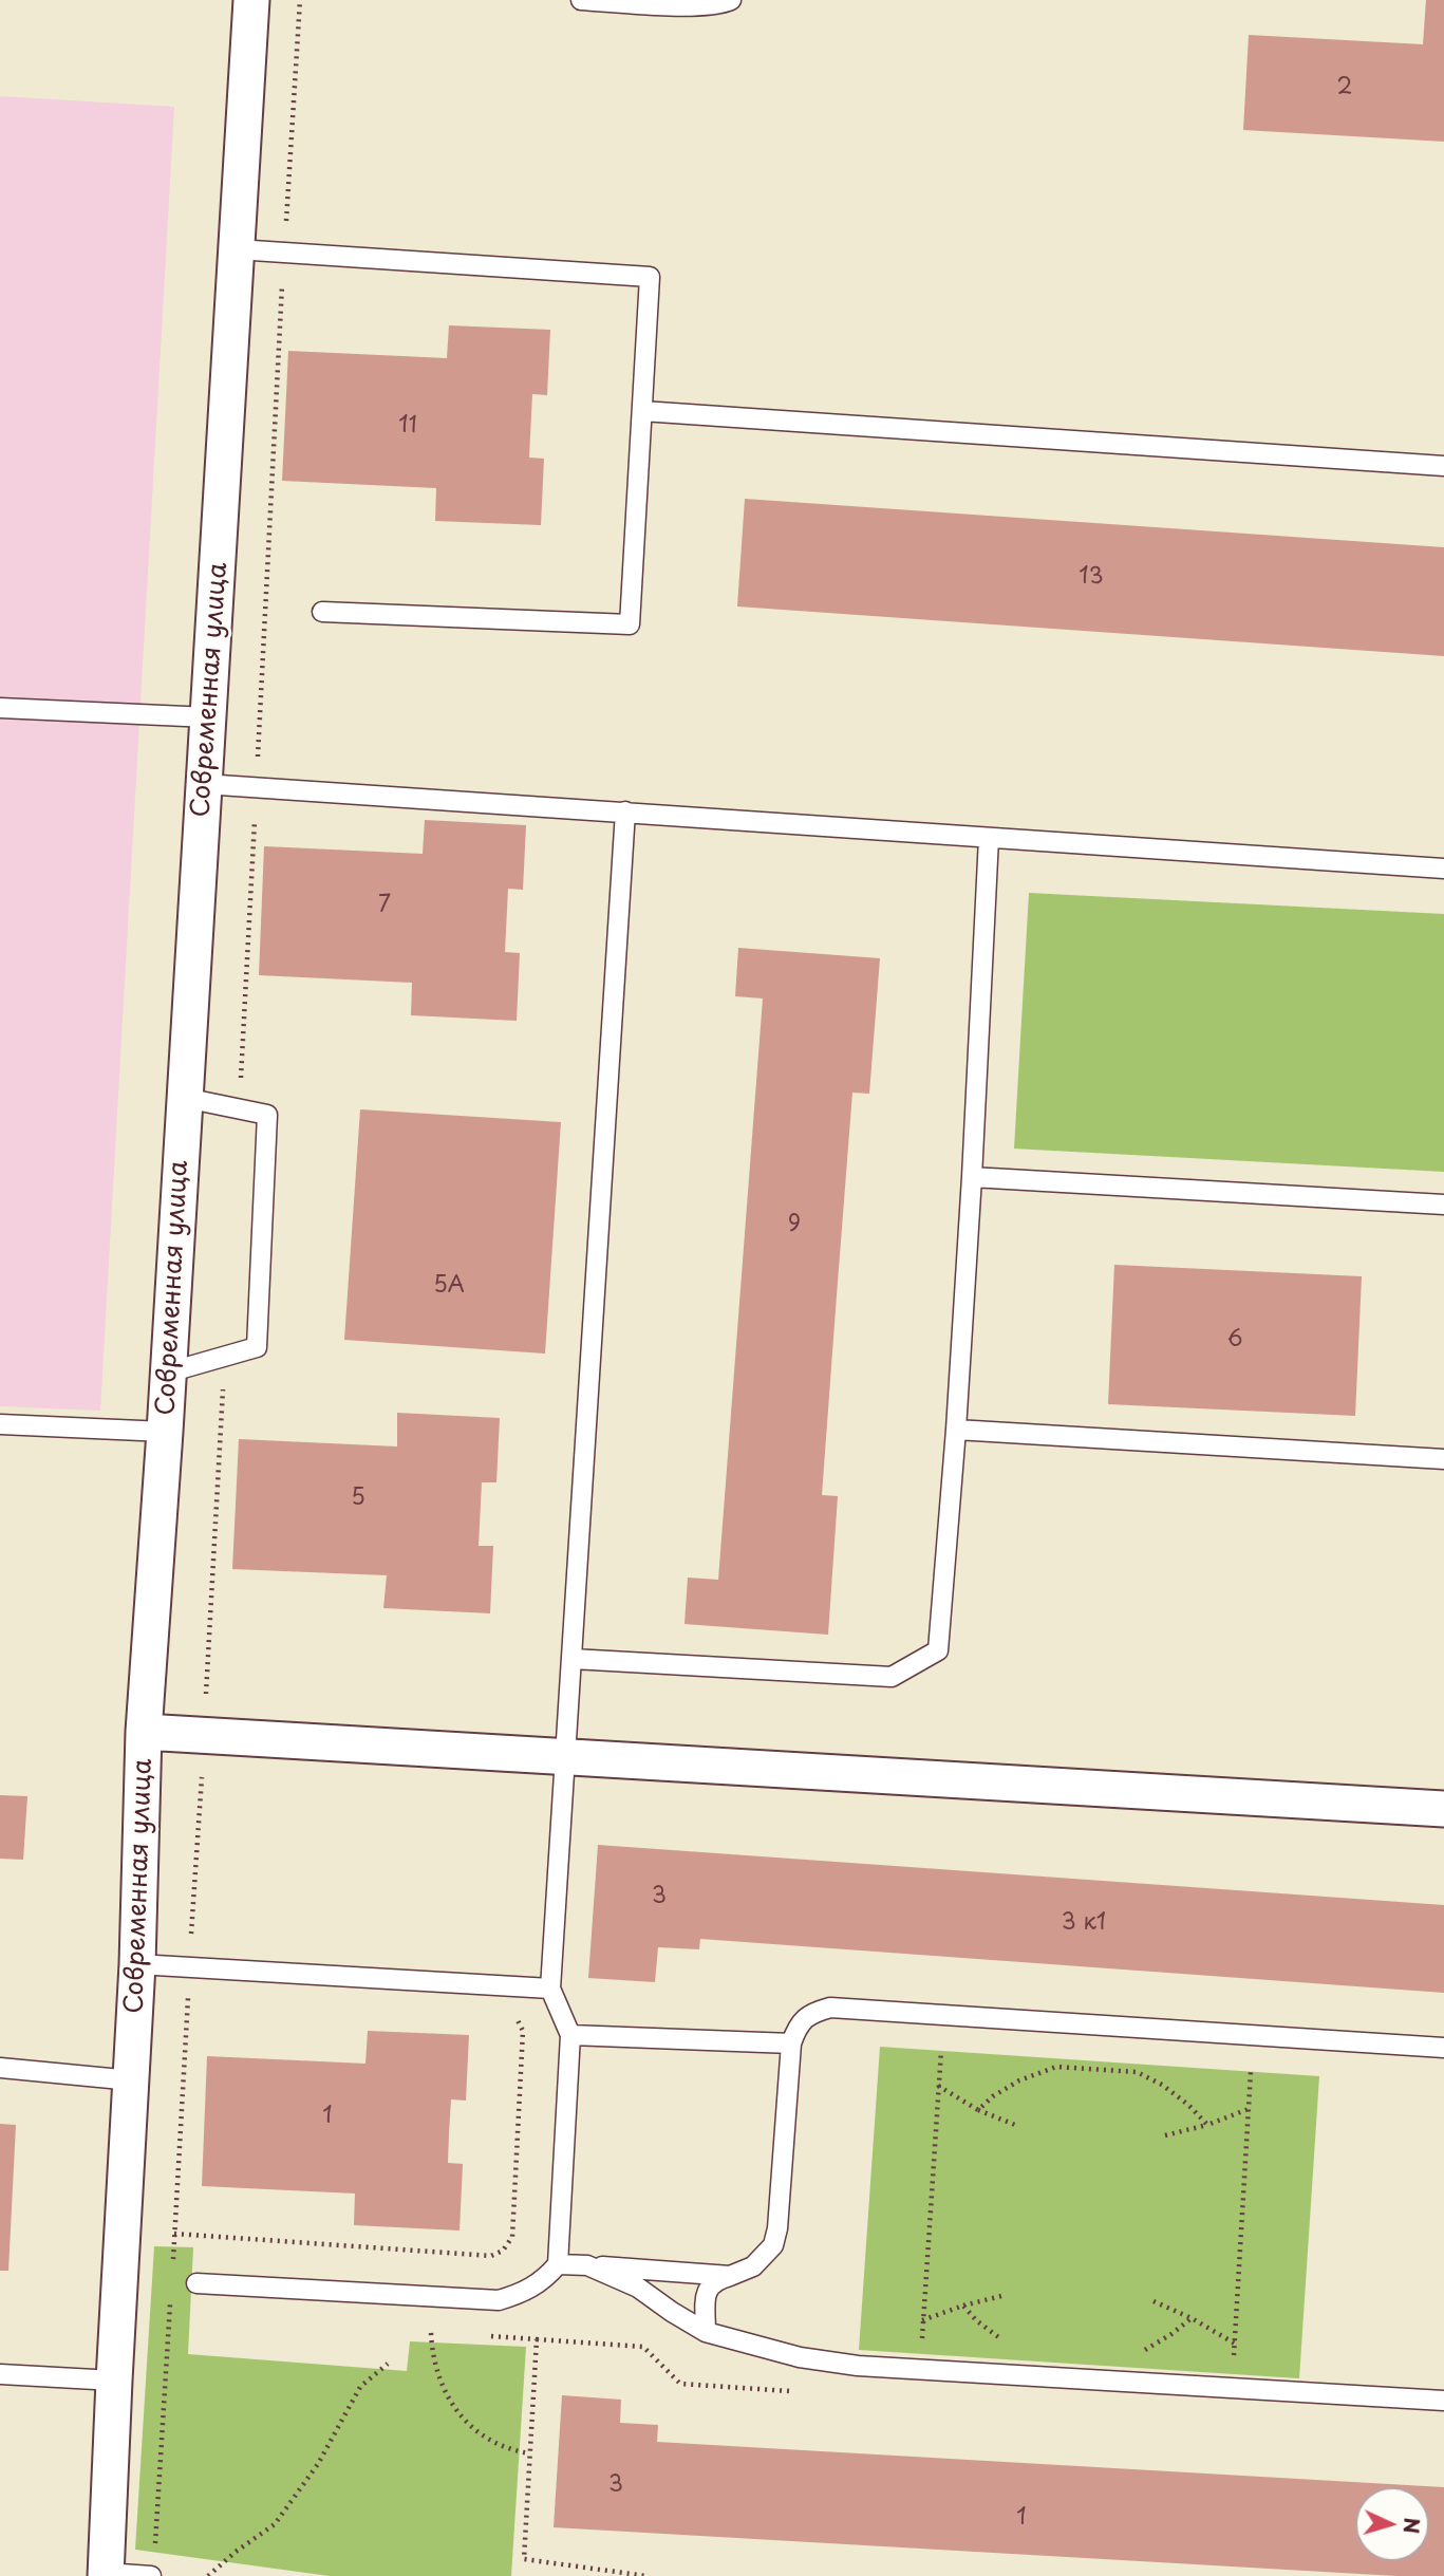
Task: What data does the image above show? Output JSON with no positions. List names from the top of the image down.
{
  "streets": {
    "street": ["Современная улица"]
  },
  "house_numbers": [
    "2",
    "11",
    "13",
    "7",
    "9",
    "5А",
    "6",
    "5",
    "3",
    "3 к1",
    "1",
    "3",
    "1"
  ],
  "north": "right"
}
